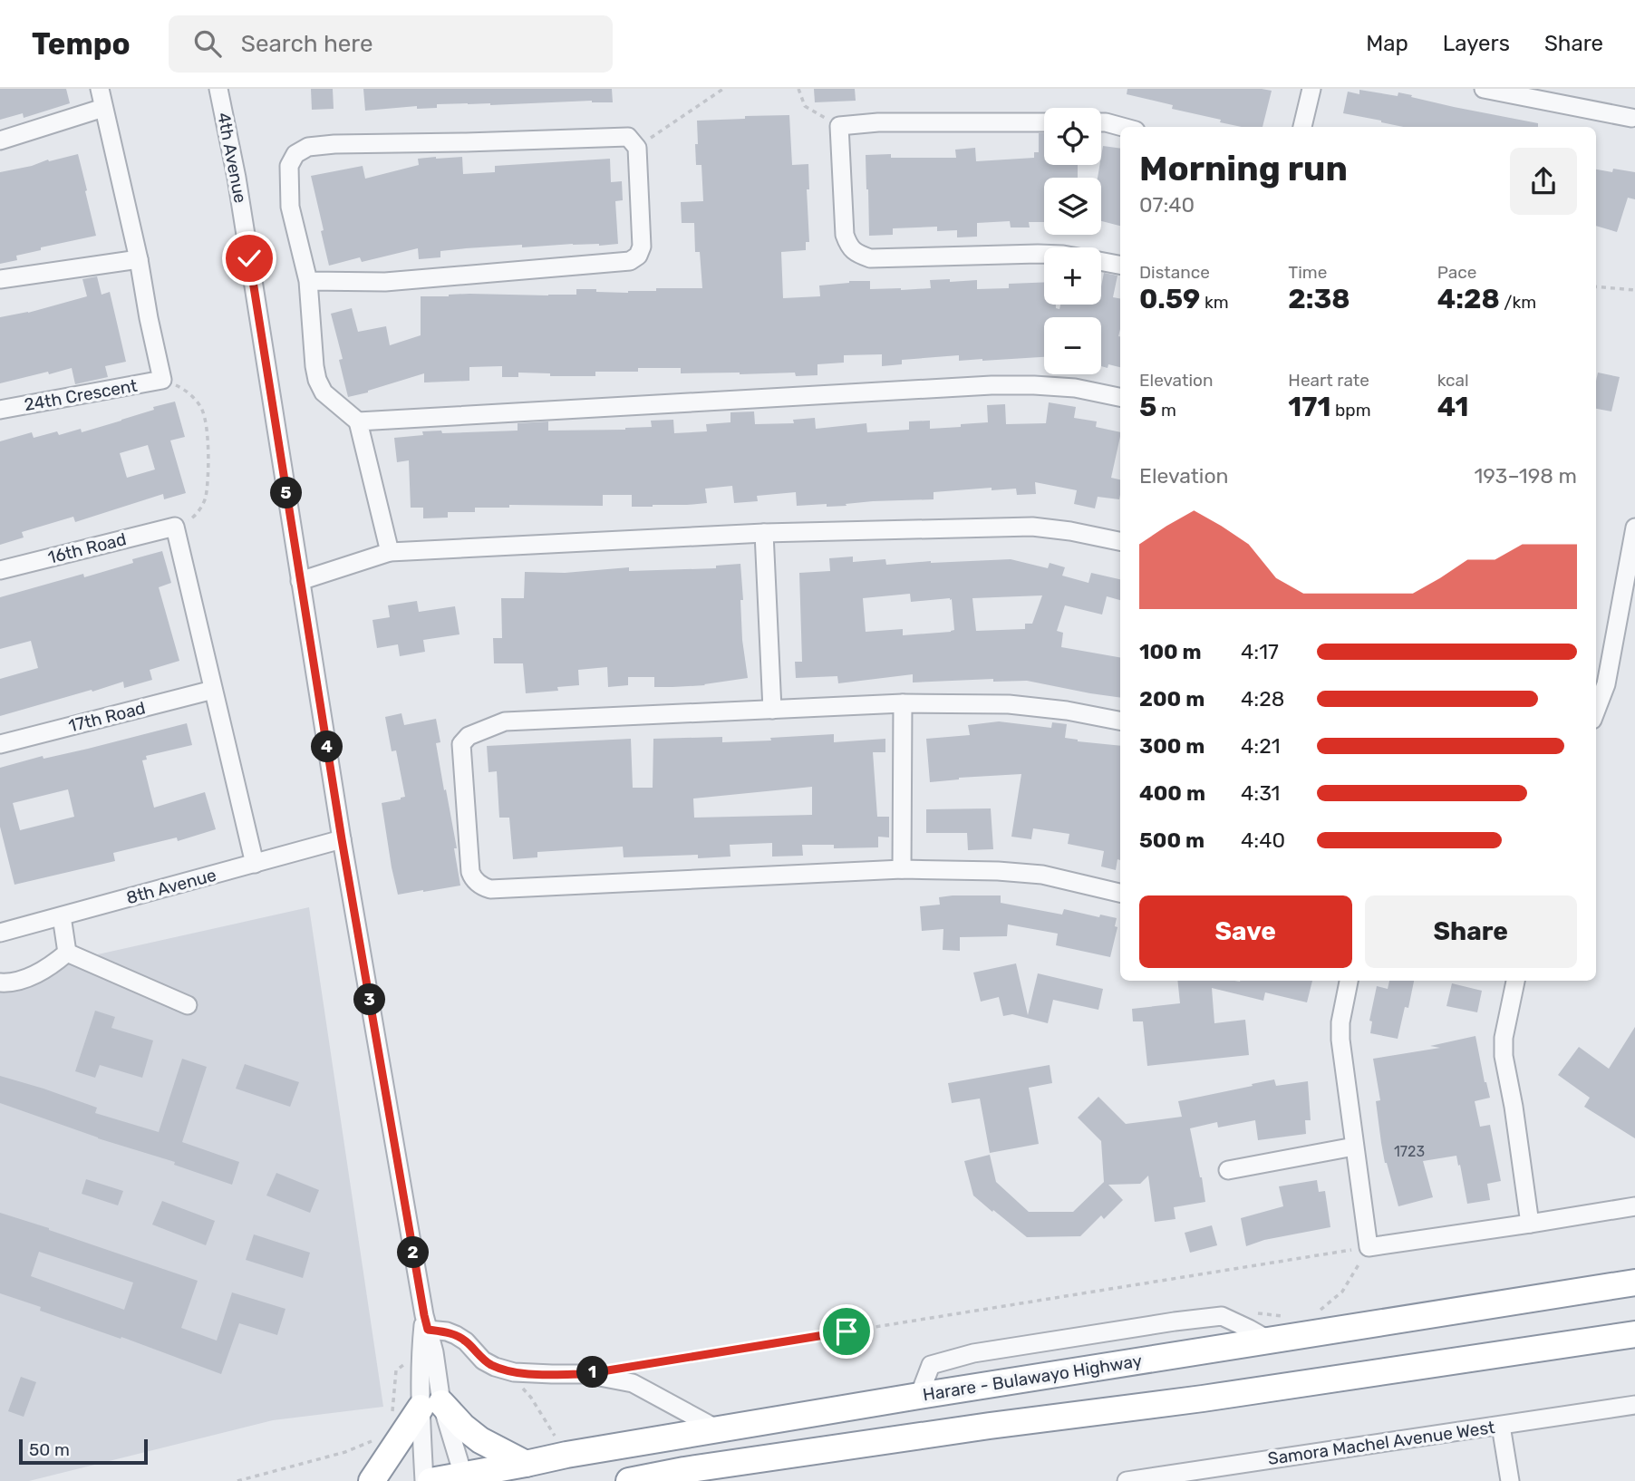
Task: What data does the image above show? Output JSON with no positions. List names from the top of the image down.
{
  "streets": {
    "highway": ["Harare - Bulawayo Highway"],
    "street": [
      "4th Avenue",
      "24th Crescent",
      "16th Road",
      "17th Road",
      "8th Avenue",
      "Samora Machel Avenue West"
    ]
  },
  "crossings": [
    ["4th Avenue", "8th Avenue"]
  ],
  "house_numbers": ["1723"],
  "scale_bar": "50 m",
  "page": {
    "header": "Tempo",
    "search": "Search here",
    "nav": ["Map", "Layers", "Share"],
    "map_buttons": ["+", "−"],
    "heading": ["Morning run", "07:40"],
    "stats": [
      ["Distance", "0.59 km"],
      ["Time", "2:38"],
      ["Pace", "4:28 /km"],
      ["Elevation", "5 m"],
      ["Heart rate", "171 bpm"],
      ["kcal", "41"]
    ],
    "chart": ["Elevation", "193–198 m"],
    "pins": [
      "5",
      "4",
      "3",
      "2",
      "1"
    ],
    "list": [
      {
        "name": "100 m",
        "note": "4:17"
      },
      {
        "name": "200 m",
        "note": "4:28"
      },
      {
        "name": "300 m",
        "note": "4:21"
      },
      {
        "name": "400 m",
        "note": "4:31"
      },
      {
        "name": "500 m",
        "note": "4:40"
      }
    ],
    "buttons": ["Save", "Share"],
    "scale": "50 m"
  }
}
